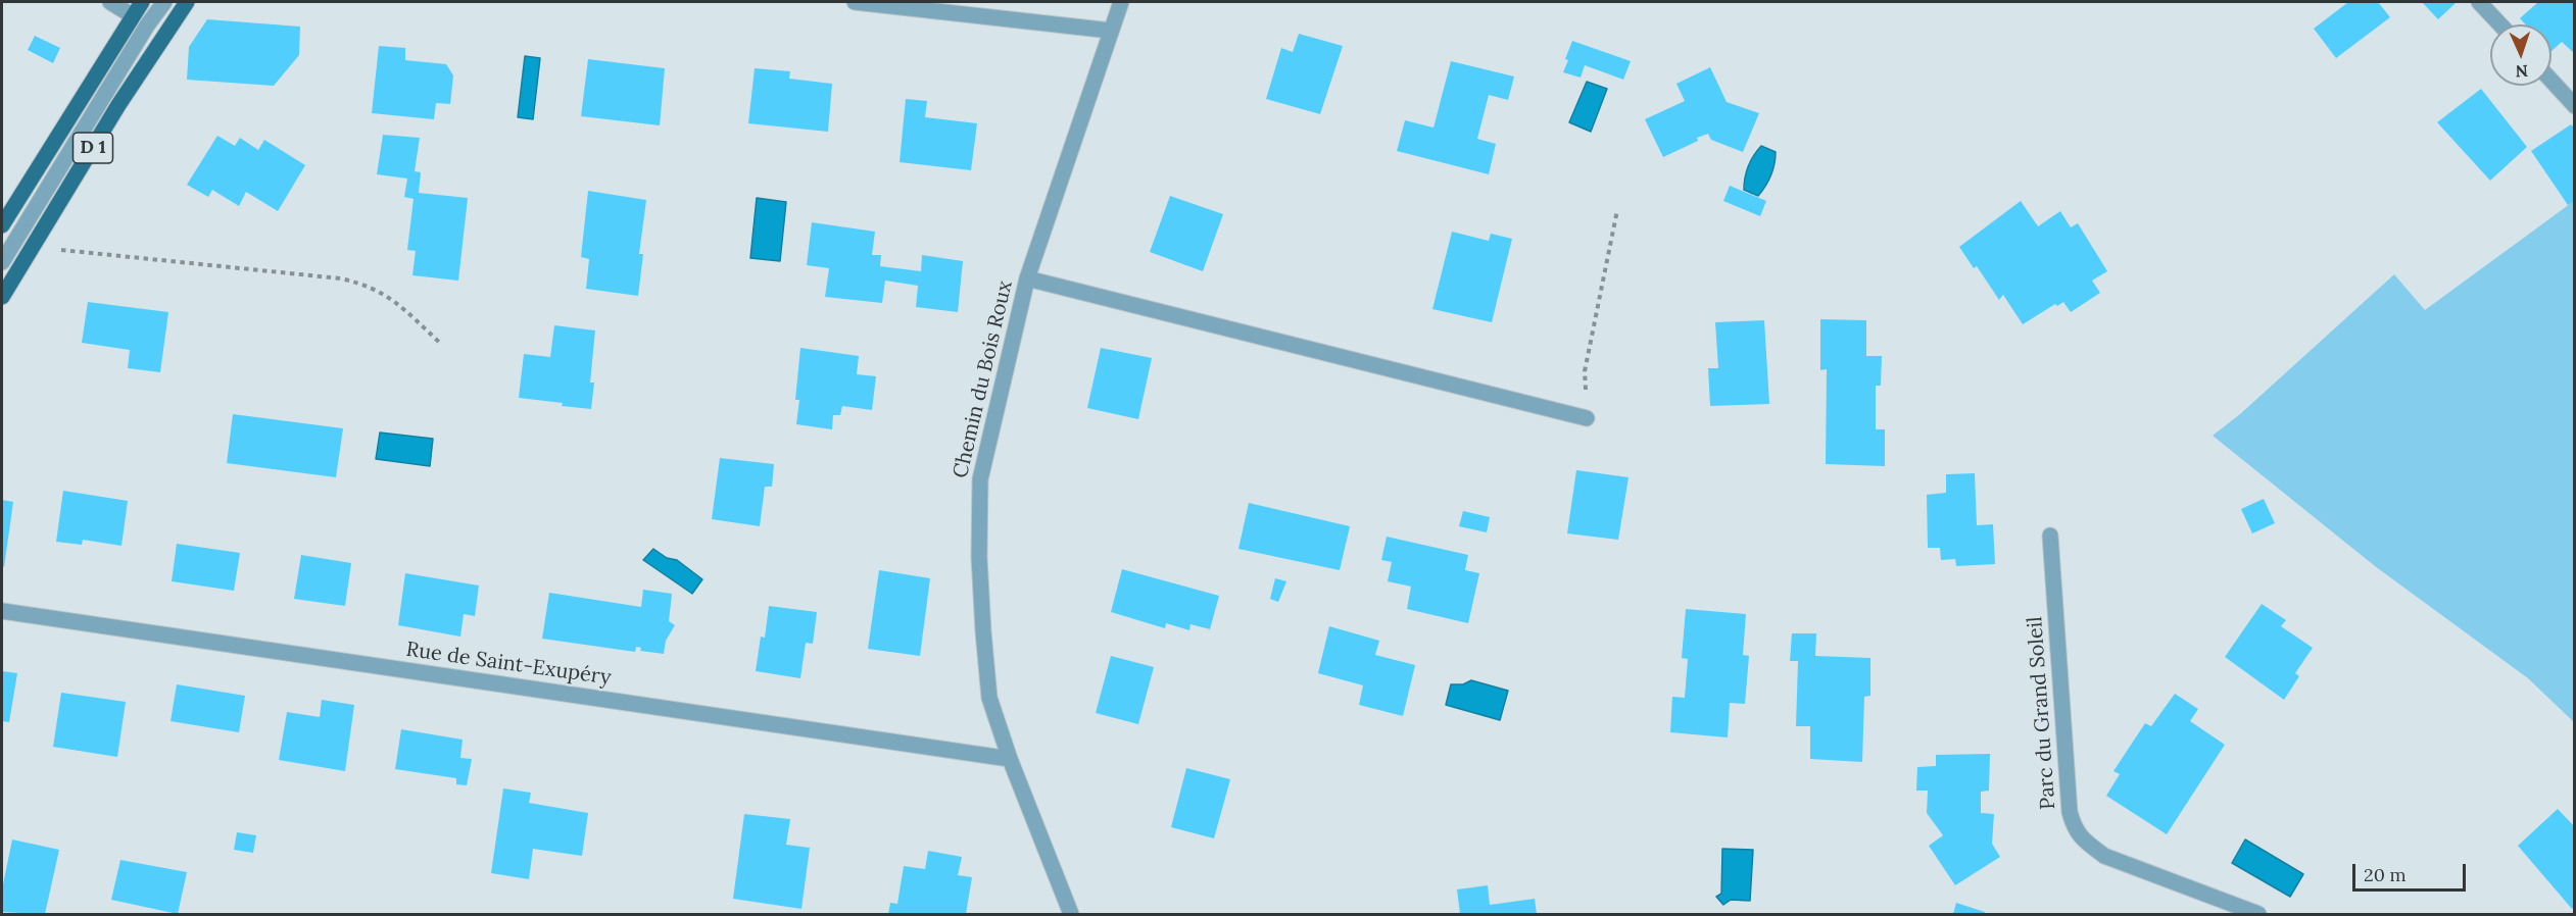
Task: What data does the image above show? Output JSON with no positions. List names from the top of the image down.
{
  "streets": {
    "main road": ["D 1"],
    "street": ["Chemin du Bois Roux", "Rue de Saint-Exupéry", "Parc du Grand Soleil"]
  },
  "crossings": [
    ["Chemin du Bois Roux", "Rue de Saint-Exupéry"]
  ],
  "scale_bar": "20 m",
  "north": "bottom"
}
